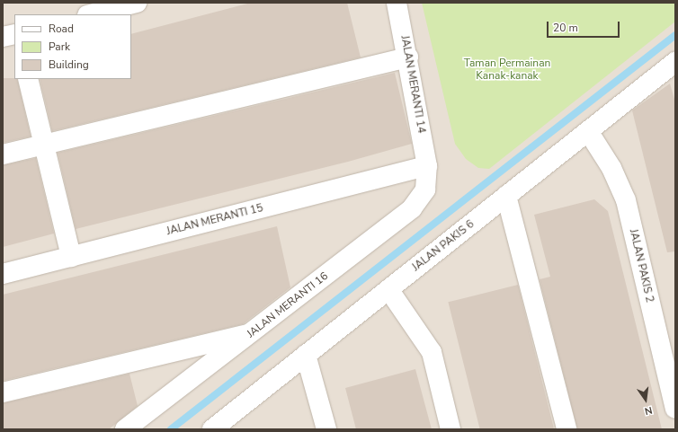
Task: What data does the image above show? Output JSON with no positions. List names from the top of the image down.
{
  "streets": {
    "street": [
      "JALAN MERANTI 14",
      "JALAN MERANTI 15",
      "JALAN PAKIS 6",
      "JALAN PAKIS 2",
      "JALAN MERANTI 16"
    ]
  },
  "crossings": [
    ["JALAN MERANTI 14", "JALAN MERANTI 15"],
    ["JALAN MERANTI 14", "JALAN MERANTI 16"],
    ["JALAN MERANTI 15", "JALAN MERANTI 16"],
    ["JALAN PAKIS 6", "JALAN PAKIS 2"]
  ],
  "parks": ["Taman Permainan Kanak-kanak"],
  "legend": ["Road", "Park", "Building"],
  "scale_bar": "20 m",
  "north": "bottom"
}
